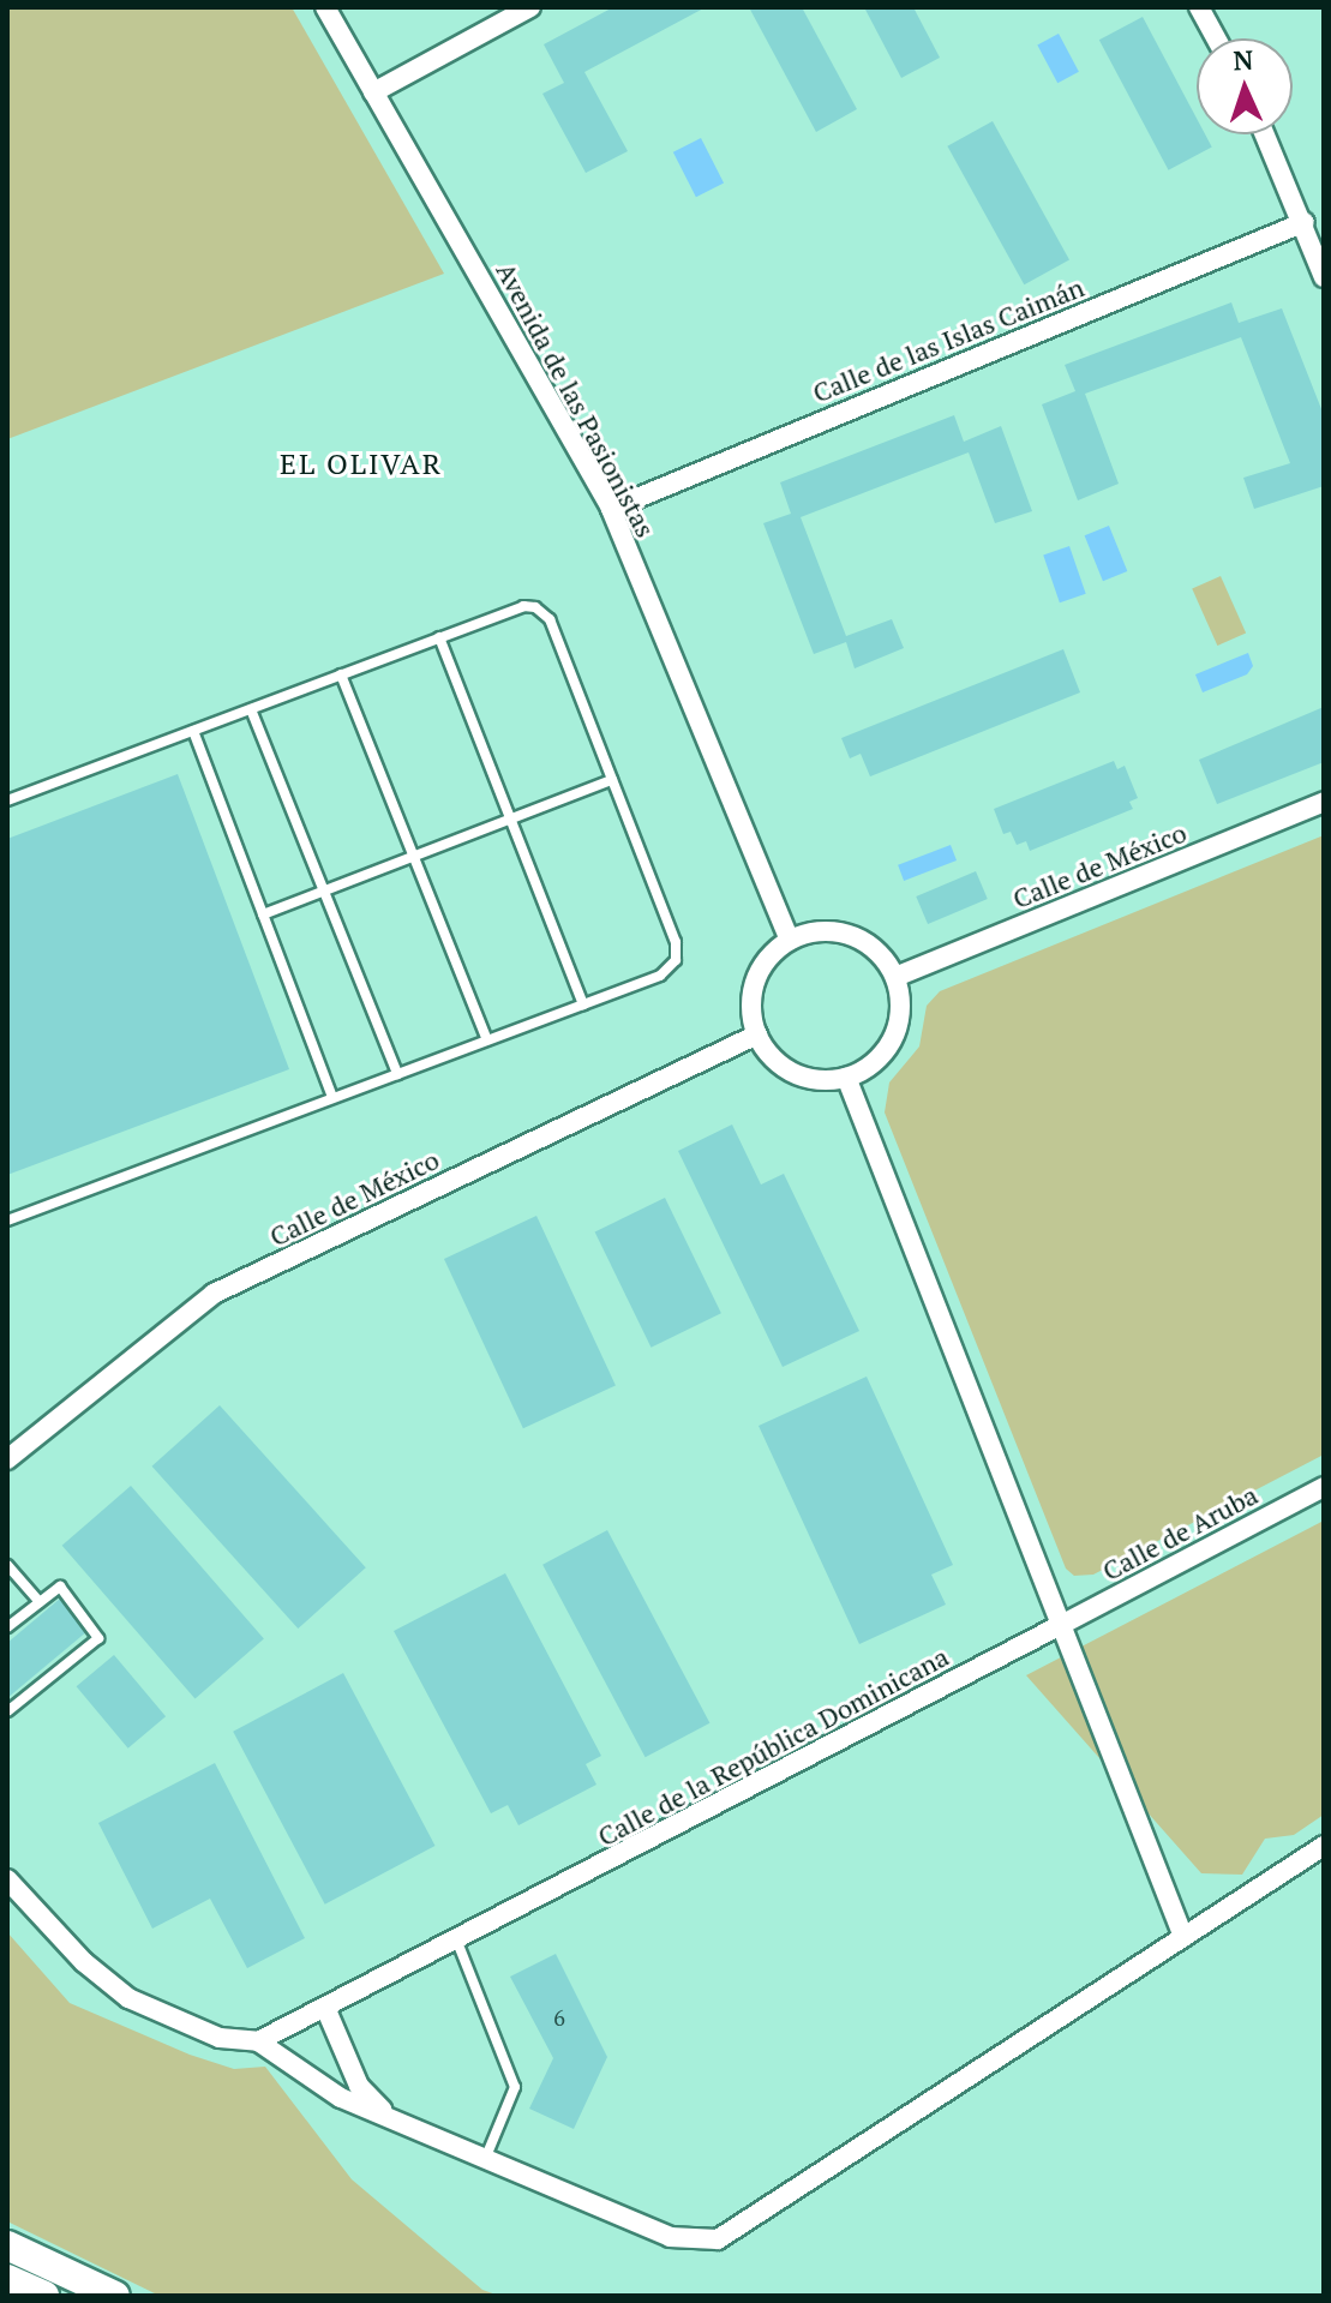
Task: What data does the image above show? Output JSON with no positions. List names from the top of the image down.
{
  "streets": {
    "street": [
      "Calle de las Islas Caimán",
      "Avenida de las Pasionistas",
      "Calle de México",
      "Calle de Aruba",
      "Calle de la República Dominicana"
    ]
  },
  "crossings": [
    ["Calle de las Islas Caimán", "Avenida de las Pasionistas"],
    ["Avenida de las Pasionistas", "Calle de México"],
    ["Calle de Aruba", "Calle de la República Dominicana"]
  ],
  "districts": ["EL OLIVAR"],
  "house_numbers": ["6"],
  "north": "top"
}
